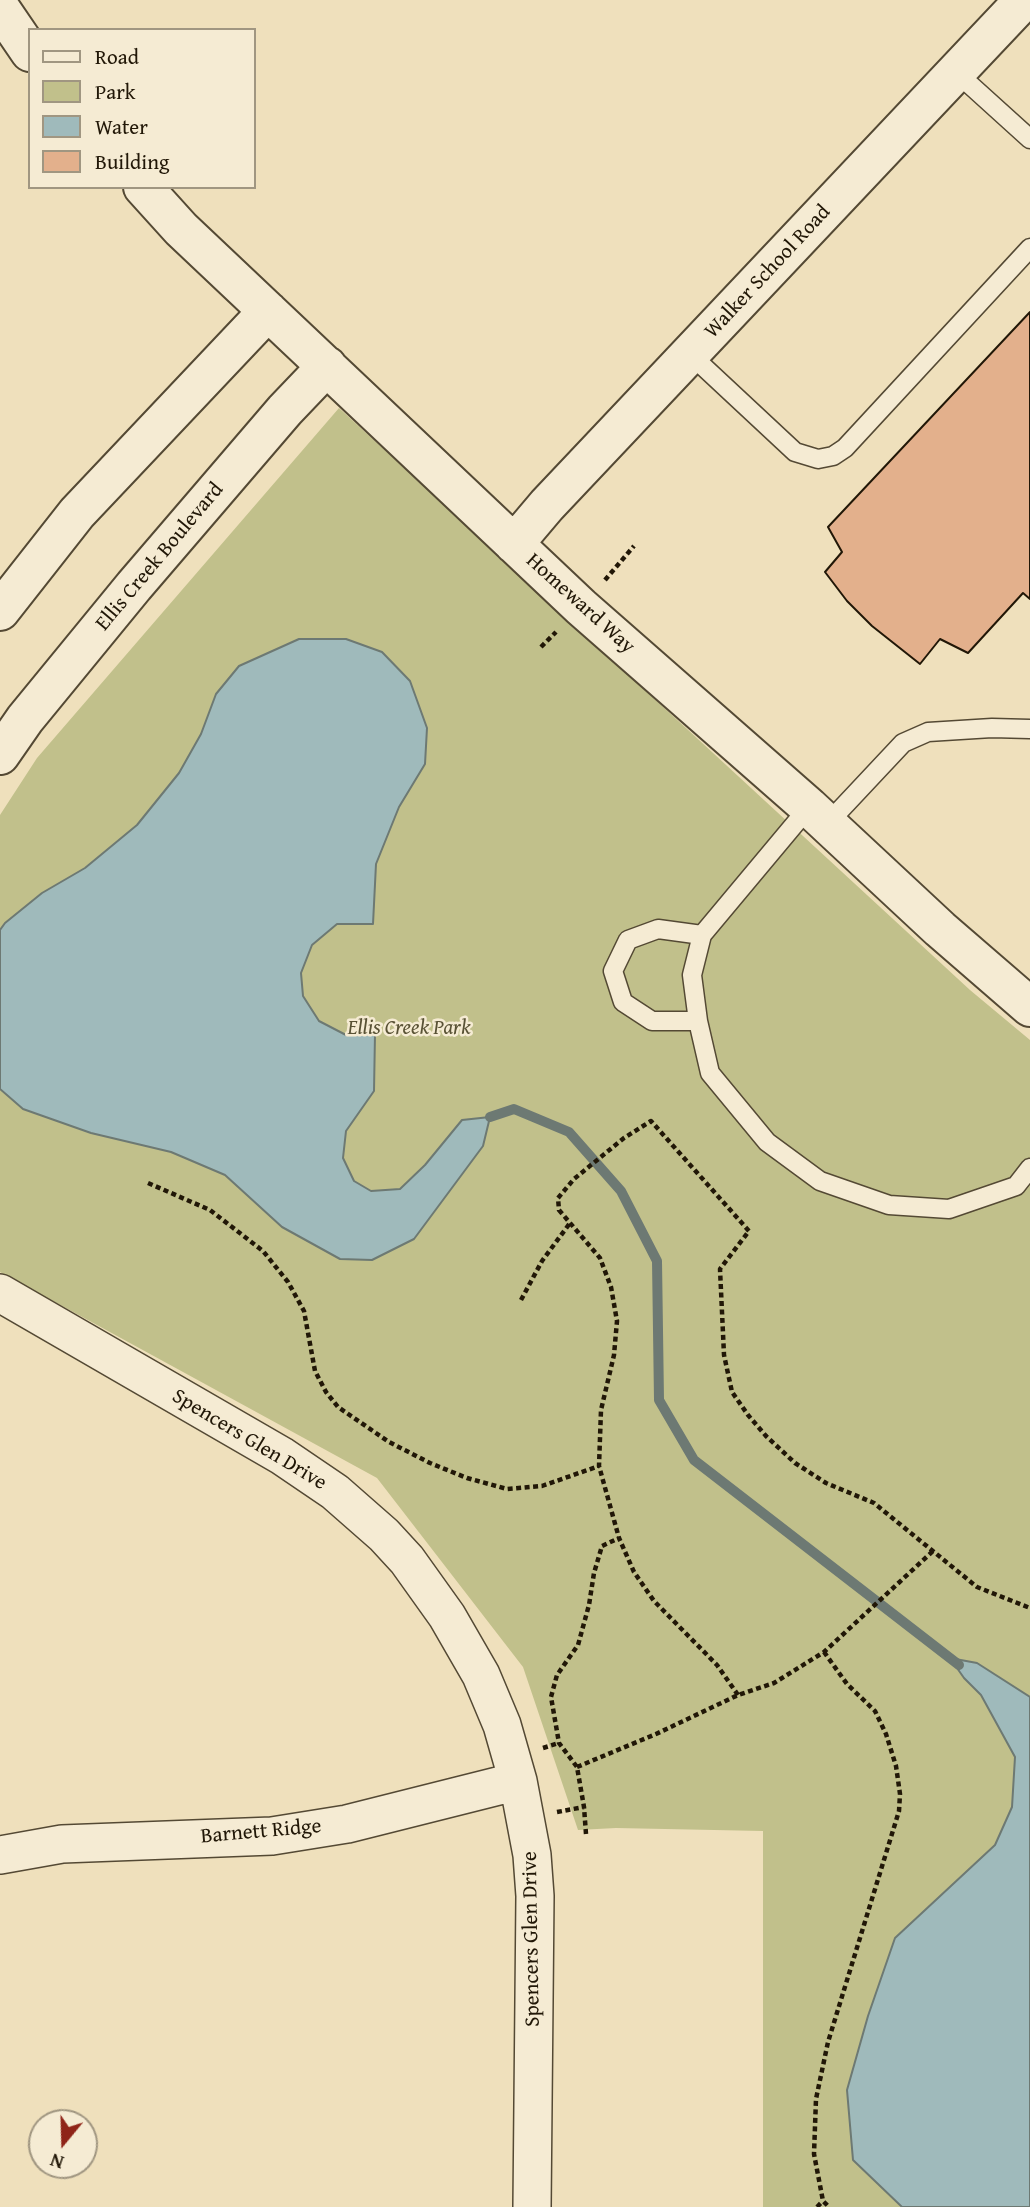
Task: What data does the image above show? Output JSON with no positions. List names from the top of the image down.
{
  "streets": {
    "street": [
      "Walker School Road",
      "Ellis Creek Boulevard",
      "Homeward Way",
      "Spencers Glen Drive",
      "Barnett Ridge"
    ]
  },
  "crossings": [
    ["Walker School Road", "Homeward Way"],
    ["Ellis Creek Boulevard", "Homeward Way"],
    ["Spencers Glen Drive", "Barnett Ridge"]
  ],
  "parks": ["Ellis Creek Park"],
  "legend": [
    "Road",
    "Park",
    "Water",
    "Building"
  ],
  "north": "bottom"
}
